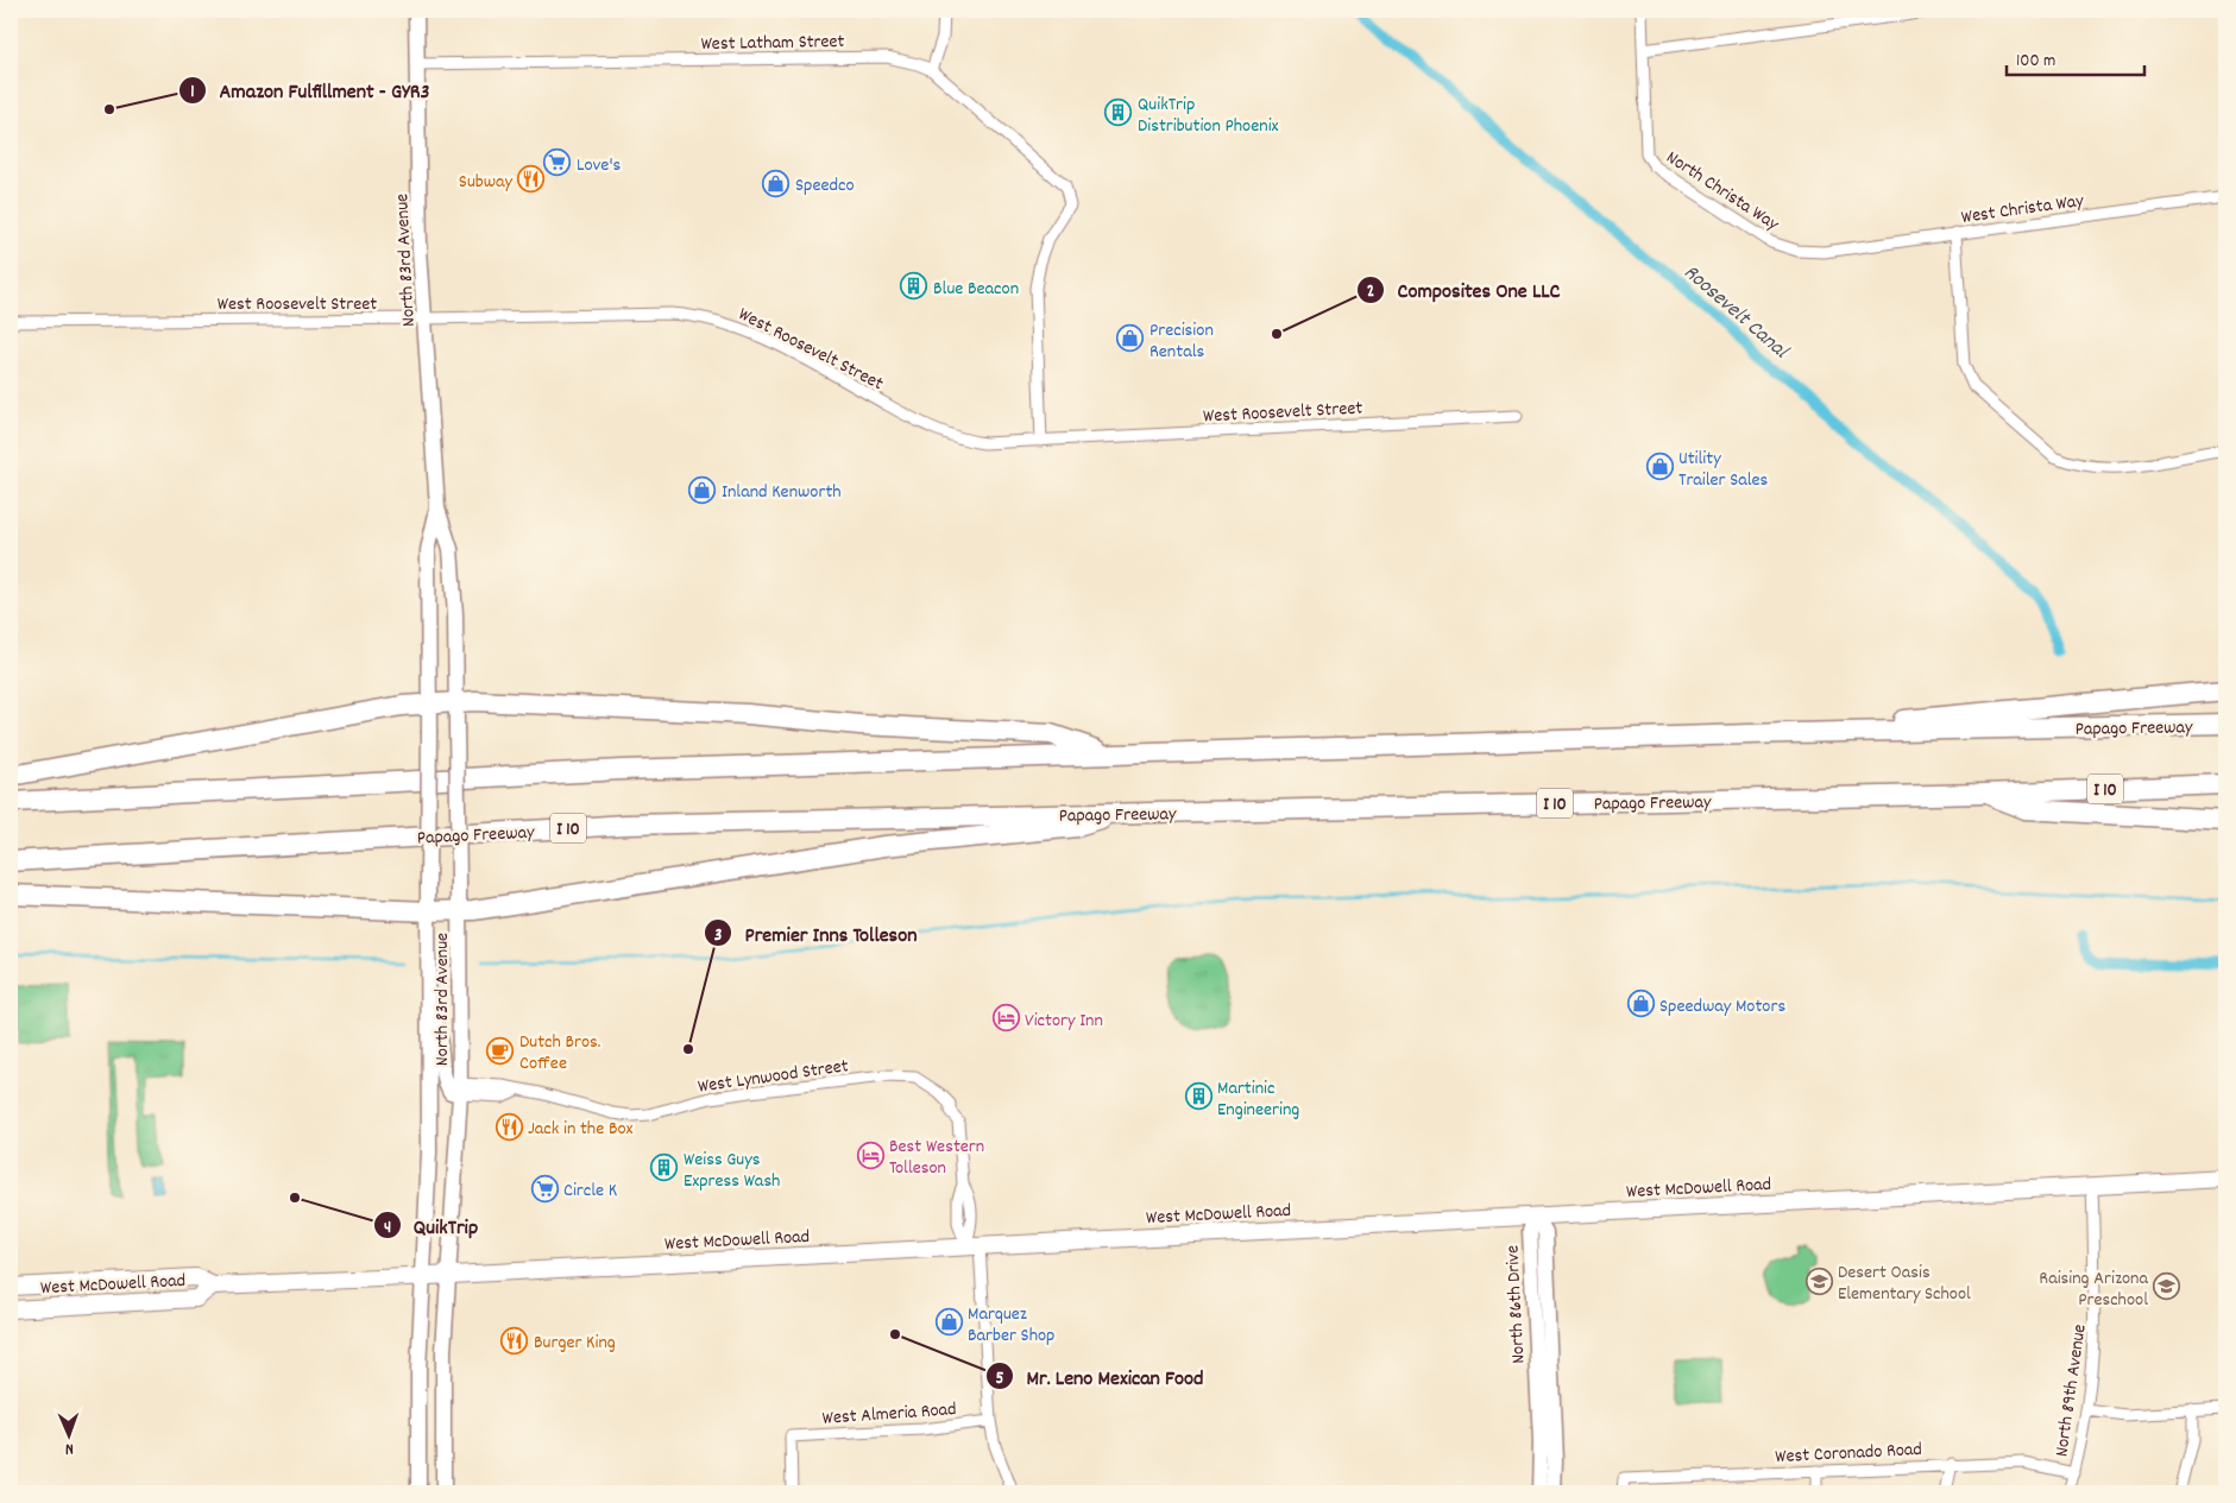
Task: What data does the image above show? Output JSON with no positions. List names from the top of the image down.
{
  "streets": {
    "highway": ["Papago Freeway", "I 10"],
    "main road": ["North 83rd Avenue", "West McDowell Road", "North 86th Drive"],
    "street": [
      "West Latham Street",
      "North Christa Way",
      "West Christa Way",
      "West Roosevelt Street",
      "West Lynwood Street",
      "North 89th Avenue",
      "West Almeria Road",
      "West Coronado Road"
    ]
  },
  "crossings": [
    ["West Latham Street", "North 83rd Avenue"],
    ["West Latham Street", "West Roosevelt Street"],
    ["North Christa Way", "West Christa Way"],
    ["North 83rd Avenue", "West Roosevelt Street"],
    ["North 83rd Avenue", "West Lynwood Street"],
    ["North 83rd Avenue", "West McDowell Road"],
    ["West Lynwood Street", "West McDowell Road"],
    ["West McDowell Road", "North 86th Drive"],
    ["West McDowell Road", "North 89th Avenue"],
    ["North 89th Avenue", "West Coronado Road"]
  ],
  "water": ["Roosevelt Canal"],
  "places": {
    "other": [
      "Amazon Fulfillment - GYR3",
      "Composites One LLC",
      "Premier Inns Tolleson",
      "QuikTrip",
      "Mr. Leno Mexican Food"
    ],
    "building": [
      "QuikTrip Distribution Phoenix",
      "Blue Beacon",
      "Martinic Engineering",
      "Weiss Guys Express Wash"
    ],
    "supermarket": ["Love's", "Circle K"],
    "restaurant": ["Subway", "Jack in the Box", "Burger King"],
    "shop": [
      "Speedco",
      "Precision Rentals",
      "Utility Trailer Sales",
      "Inland Kenworth",
      "Speedway Motors",
      "Marquez Barber Shop"
    ],
    "hotel": ["Victory Inn", "Best Western Tolleson"],
    "cafe": ["Dutch Bros. Coffee"],
    "school or university": ["Desert Oasis Elementary School", "Raising Arizona Preschool"]
  },
  "scale_bar": "100 m",
  "north": "bottom"
}
